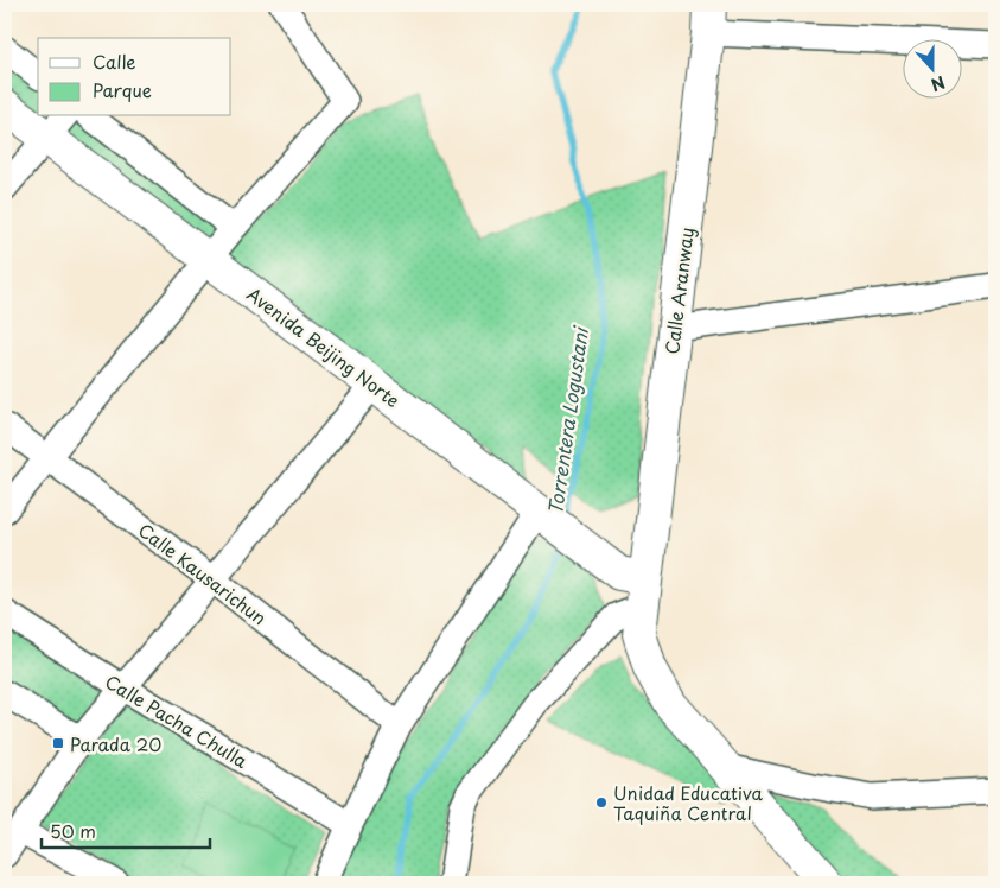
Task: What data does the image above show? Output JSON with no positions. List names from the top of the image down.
{
  "streets": {
    "street": [
      "Calle Aranway",
      "Avenida Beijing Norte",
      "Calle Kausarichun",
      "Calle Pacha Chulla"
    ]
  },
  "crossings": [
    ["Calle Aranway", "Avenida Beijing Norte"]
  ],
  "water": ["Torrentera Logustani"],
  "places": {
    "transit": ["Parada 20"],
    "other": ["Unidad Educativa Taquiña Central"]
  },
  "legend": ["Calle", "Parque"],
  "scale_bar": "50 m",
  "north": "bottom"
}
